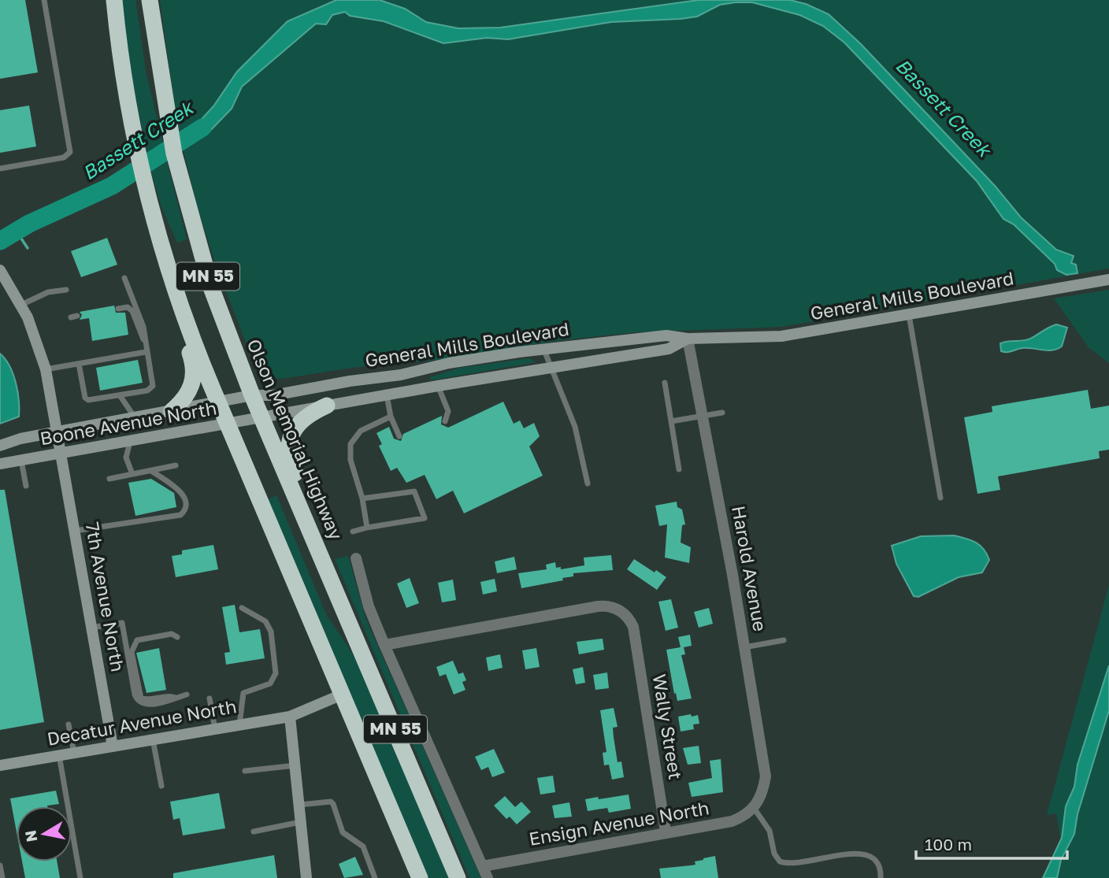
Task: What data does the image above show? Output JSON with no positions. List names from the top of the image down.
{
  "streets": {
    "highway": ["MN 55", "Olson Memorial Highway"],
    "street": [
      "General Mills Boulevard",
      "Boone Avenue North",
      "Harold Avenue",
      "7th Avenue North",
      "Decatur Avenue North",
      "Wally Street",
      "Ensign Avenue North"
    ]
  },
  "crossings": [
    ["MN 55", "Boone Avenue North"],
    ["MN 55", "Decatur Avenue North"],
    ["General Mills Boulevard", "Boone Avenue North"],
    ["General Mills Boulevard", "Olson Memorial Highway"],
    ["General Mills Boulevard", "Harold Avenue"],
    ["Boone Avenue North", "Olson Memorial Highway"],
    ["Boone Avenue North", "7th Avenue North"],
    ["Harold Avenue", "Ensign Avenue North"],
    ["7th Avenue North", "Decatur Avenue North"],
    ["Wally Street", "Ensign Avenue North"]
  ],
  "water": ["Bassett Creek"],
  "scale_bar": "100 m",
  "north": "left"
}
